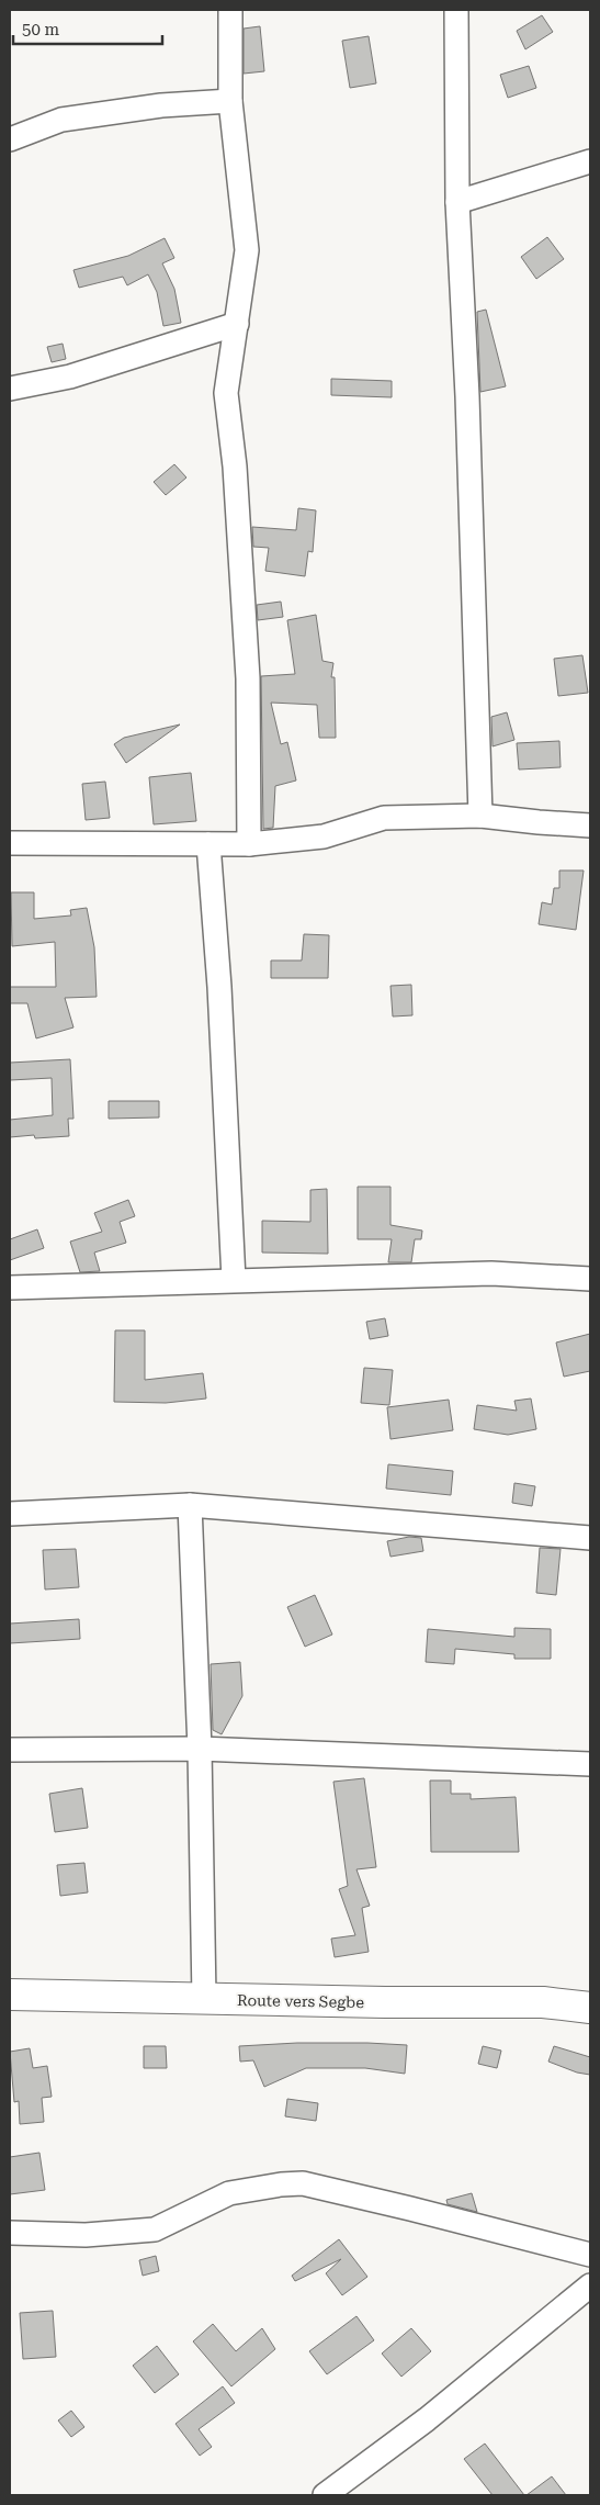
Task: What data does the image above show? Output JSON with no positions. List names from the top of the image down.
{
  "streets": {
    "main road": ["Route vers Segbe"]
  },
  "scale_bar": "50 m"
}
